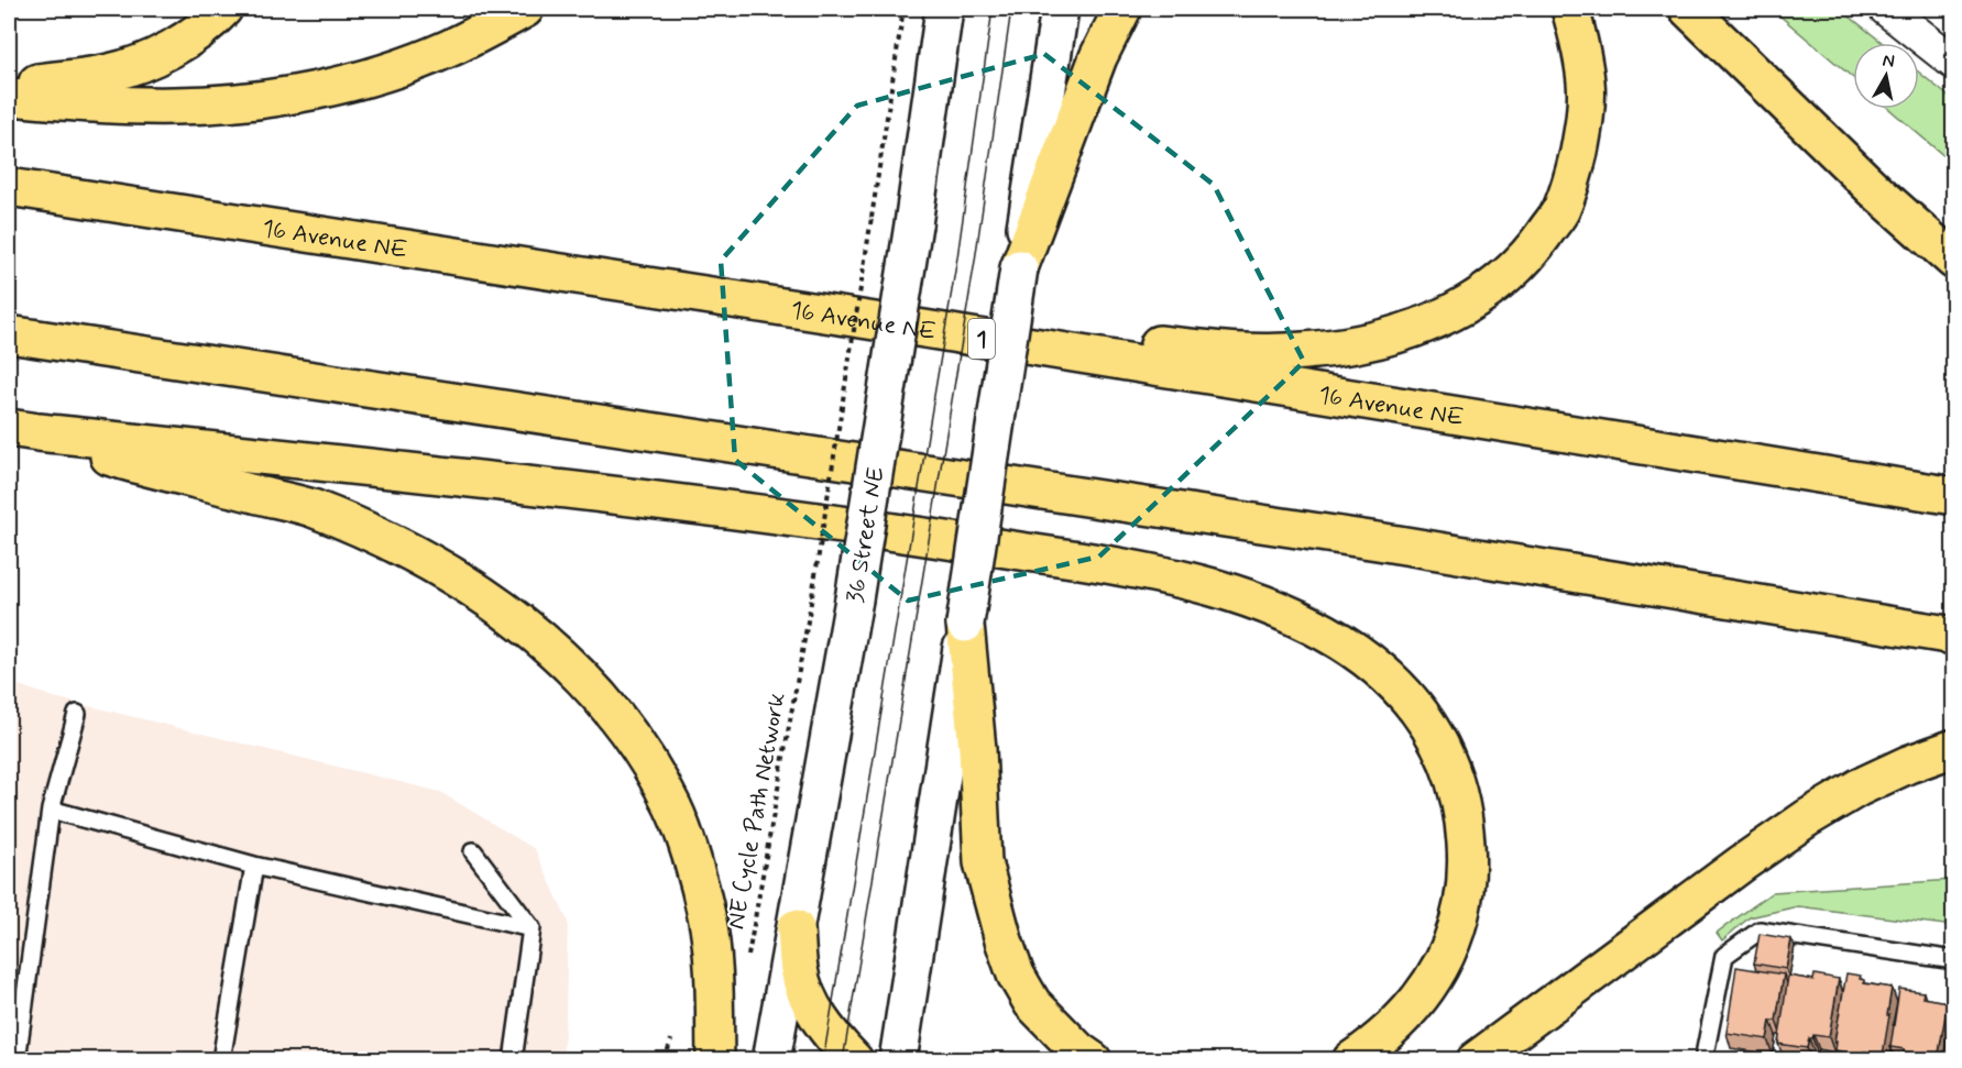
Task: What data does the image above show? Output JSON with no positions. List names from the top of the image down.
{
  "streets": {
    "highway": ["16 Avenue NE", "1"],
    "main road": ["36 Street NE"],
    "path": ["NE Cycle Path Network"]
  },
  "north": "top"
}
